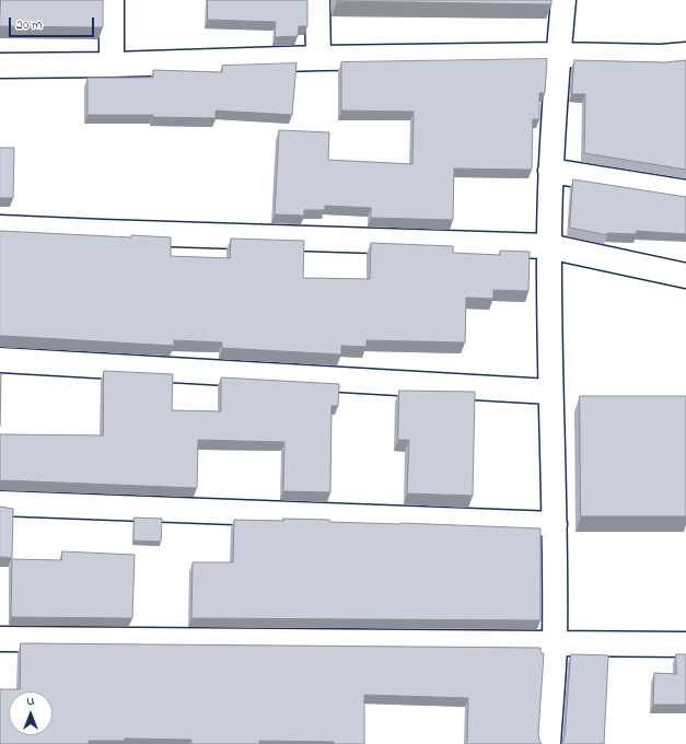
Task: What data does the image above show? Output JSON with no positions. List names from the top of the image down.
{
  "scale_bar": "20 m",
  "north": "top"
}
